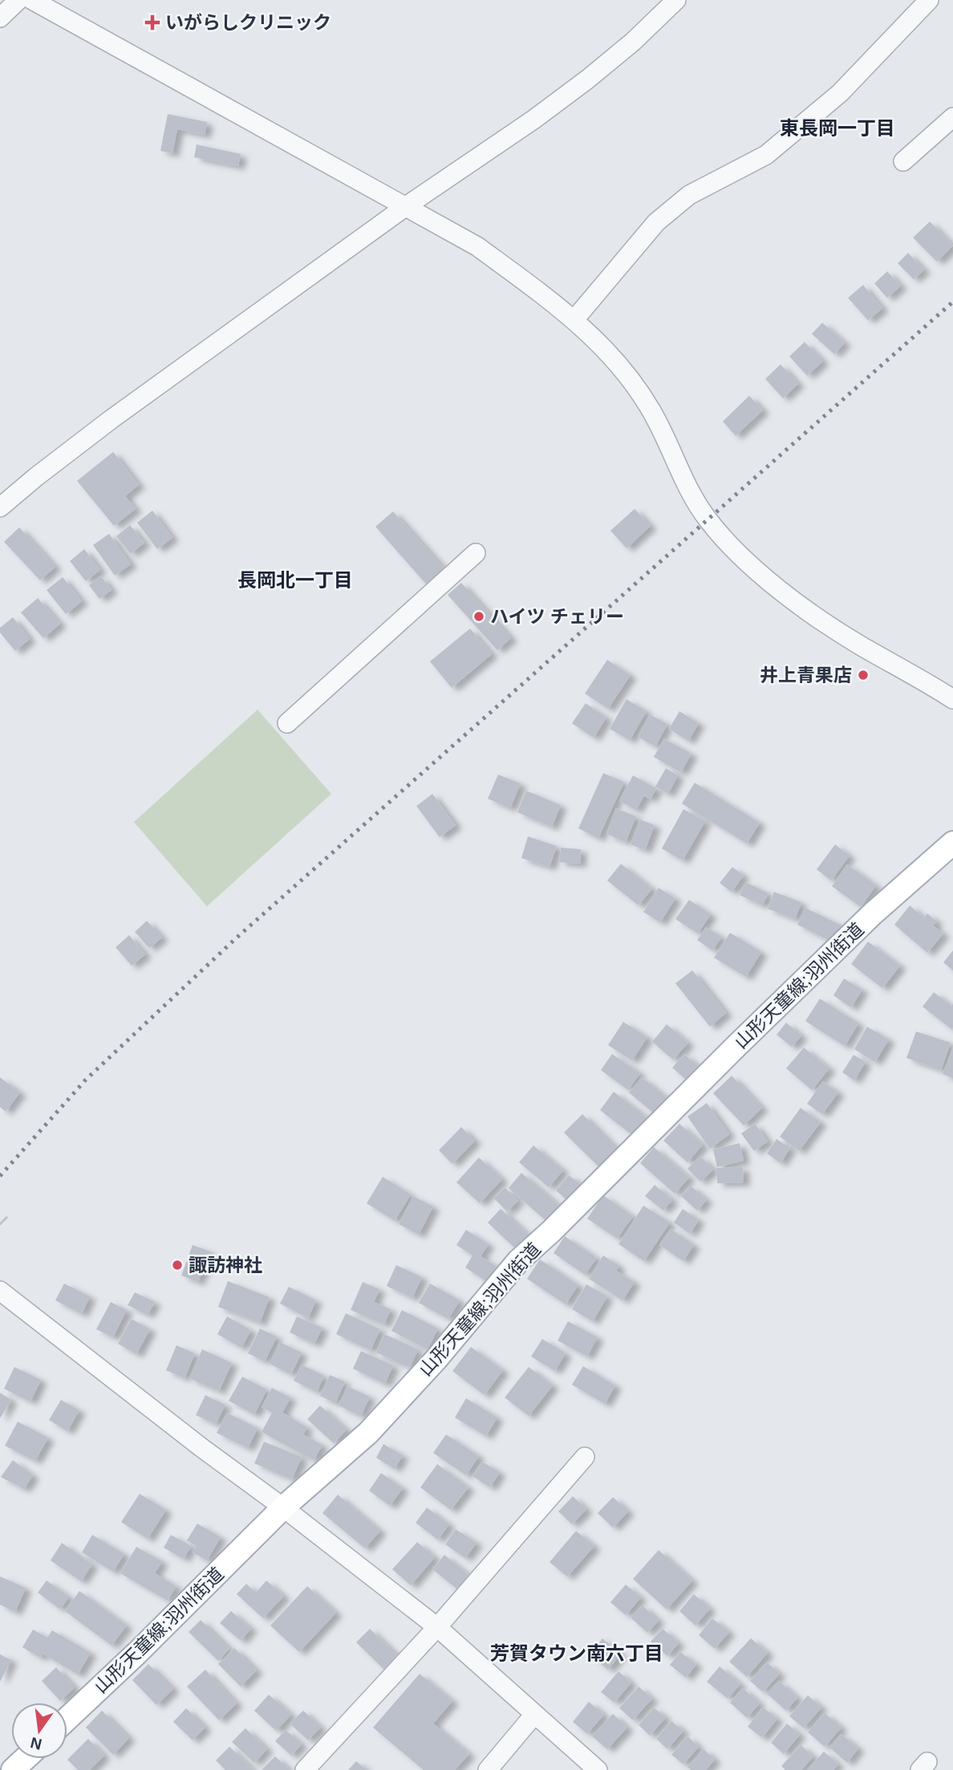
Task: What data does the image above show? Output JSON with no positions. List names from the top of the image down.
{
  "streets": {
    "main road": ["山形天童線;羽州街道"]
  },
  "districts": ["東長岡一丁目", "長岡北一丁目", "芳賀タウン南六丁目"],
  "places": {
    "health": ["いがらしクリニック"],
    "other": ["ハイツ チェリー", "井上青果店", "諏訪神社"]
  },
  "north": "bottom"
}
